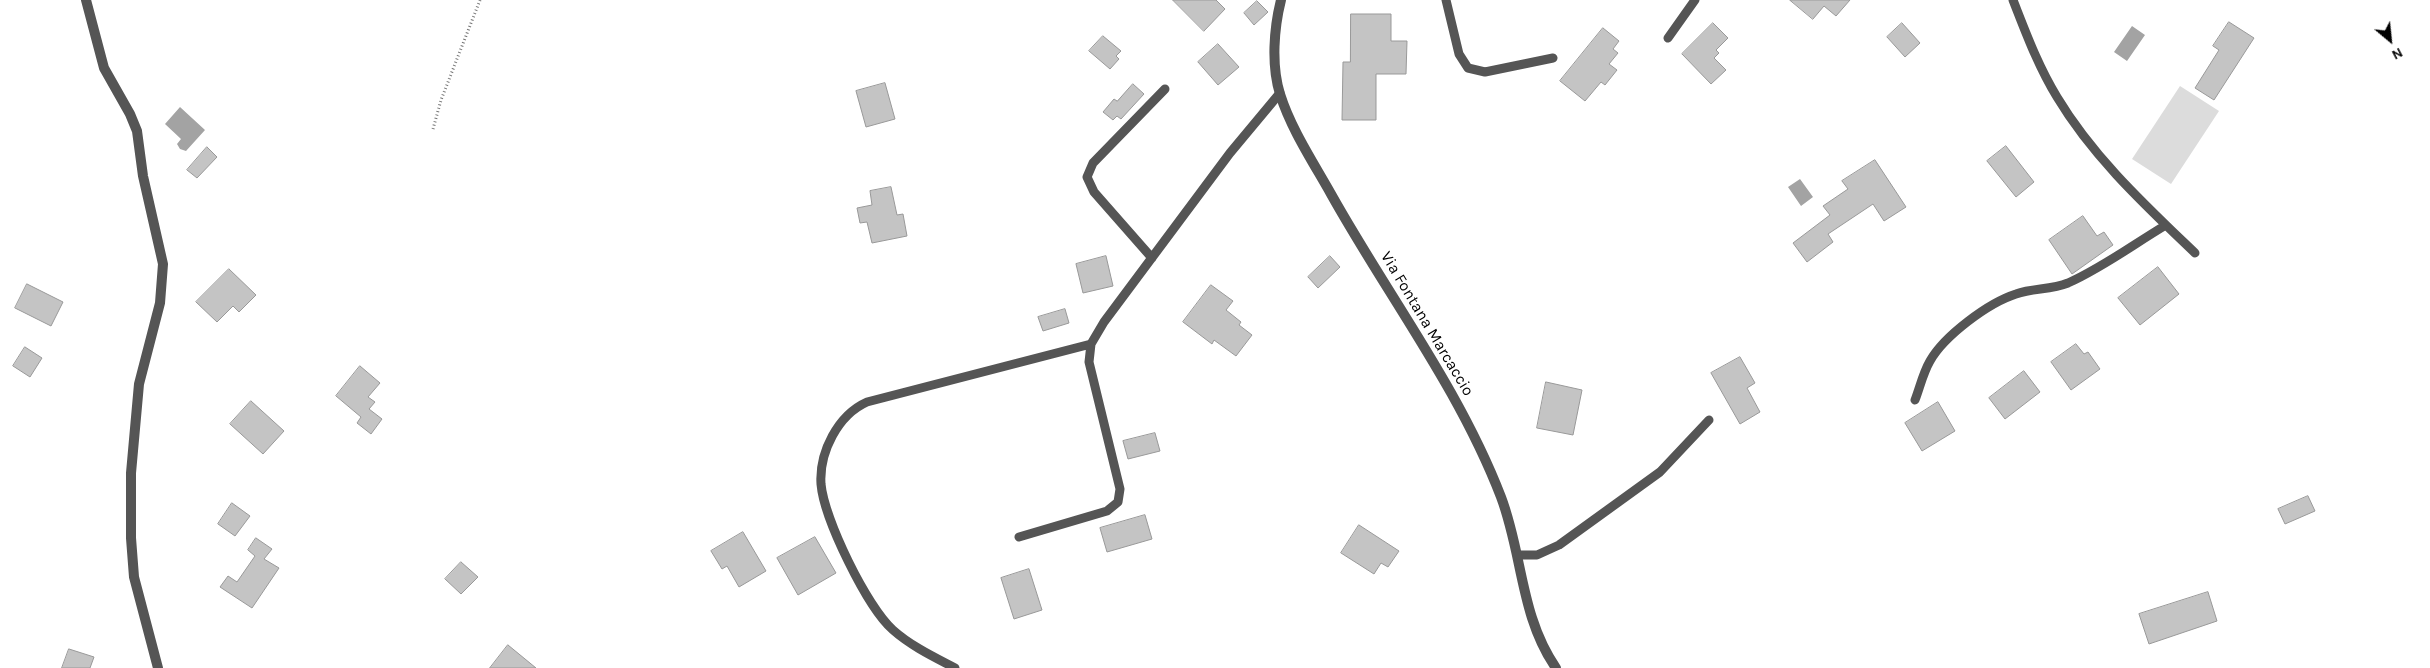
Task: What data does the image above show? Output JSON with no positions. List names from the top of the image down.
{
  "streets": {
    "street": ["Via Fontana Marcaccio"]
  },
  "north": "bottom right"
}
